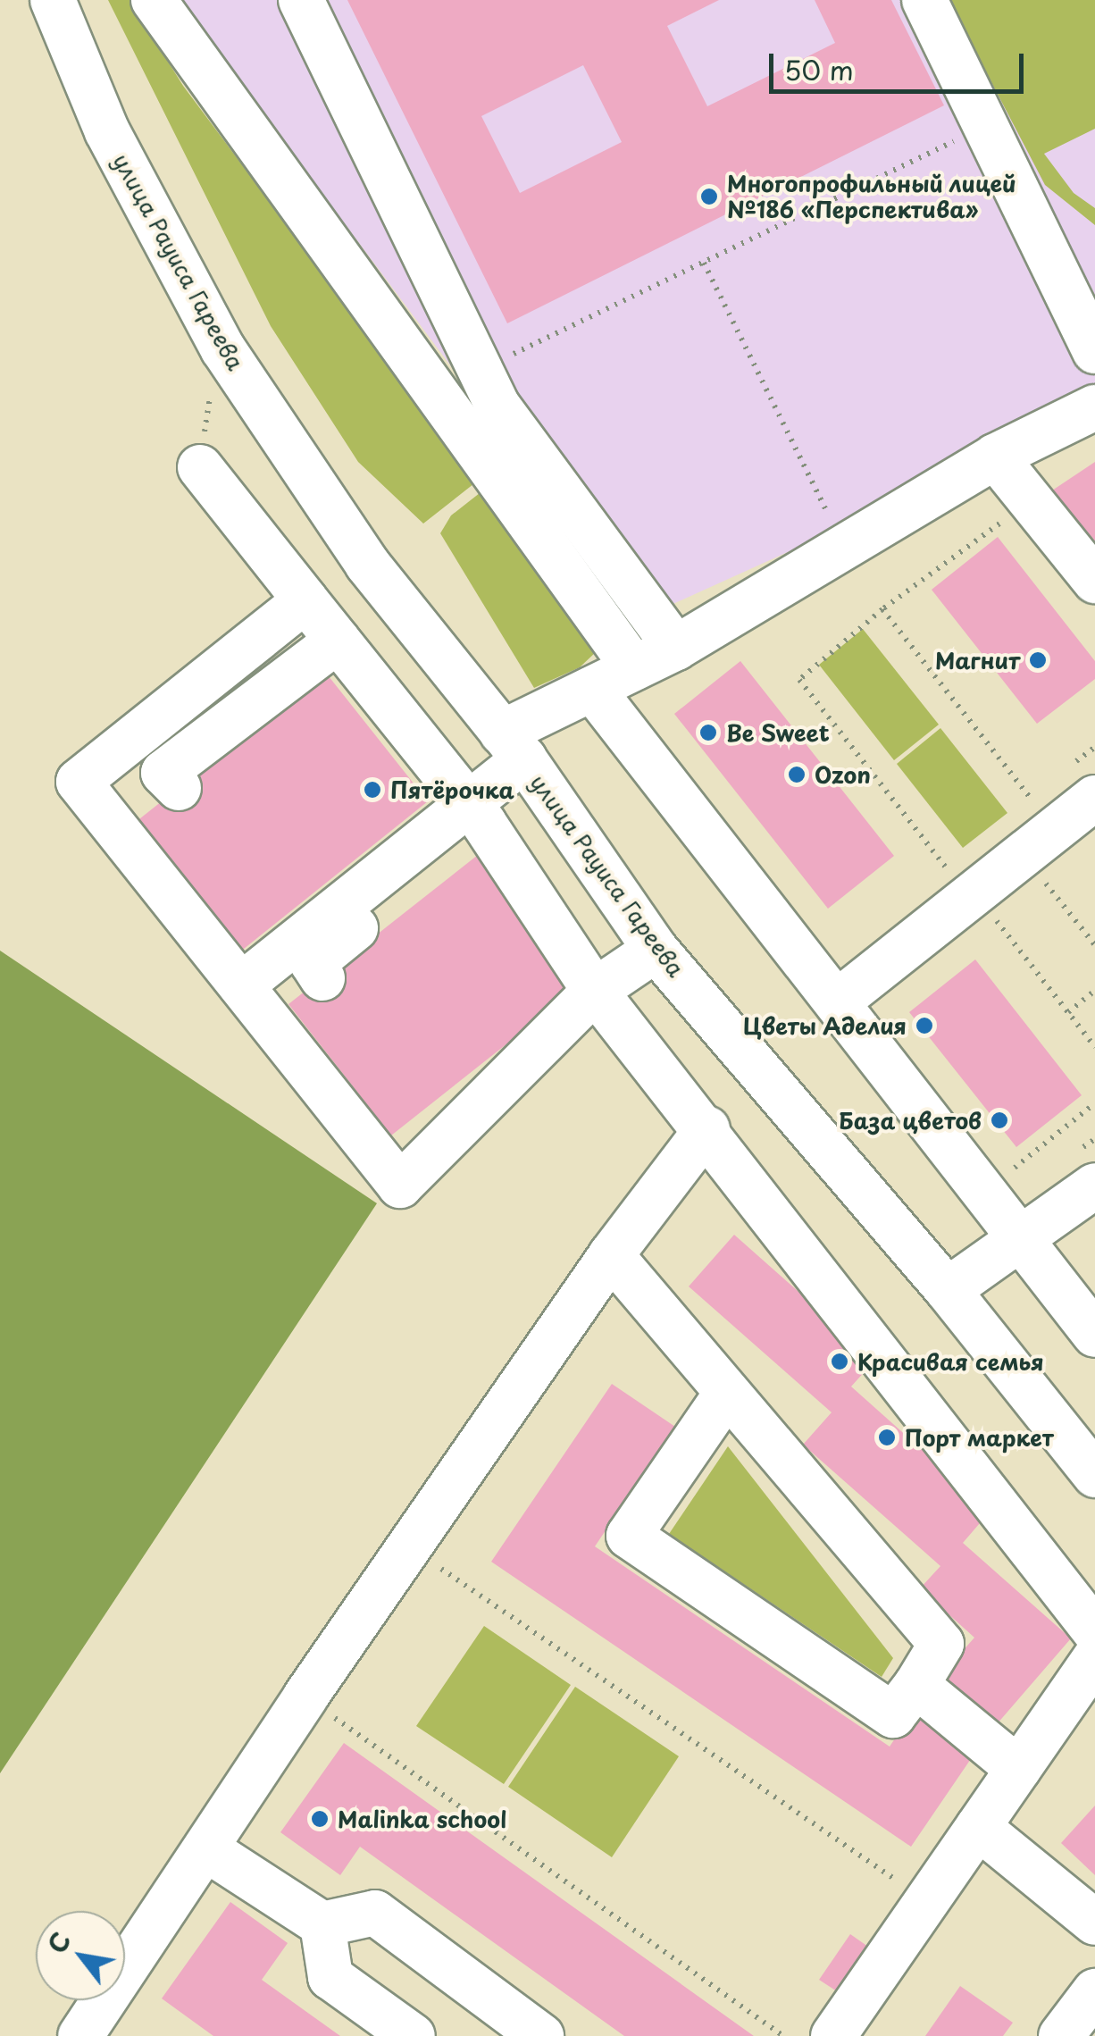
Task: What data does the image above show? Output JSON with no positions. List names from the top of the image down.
{
  "streets": {
    "street": ["улица Рауиса Гареева"]
  },
  "places": [
    "Многопрофильный лицей №186 «Перспектива»",
    "Магнит",
    "Be Sweet",
    "Ozon",
    "Пятёрочка",
    "Цветы Аделия",
    "База цветов",
    "Красивая семья",
    "Порт маркет",
    "Malinka school"
  ],
  "scale_bar": "50 m",
  "north": "top left"
}
